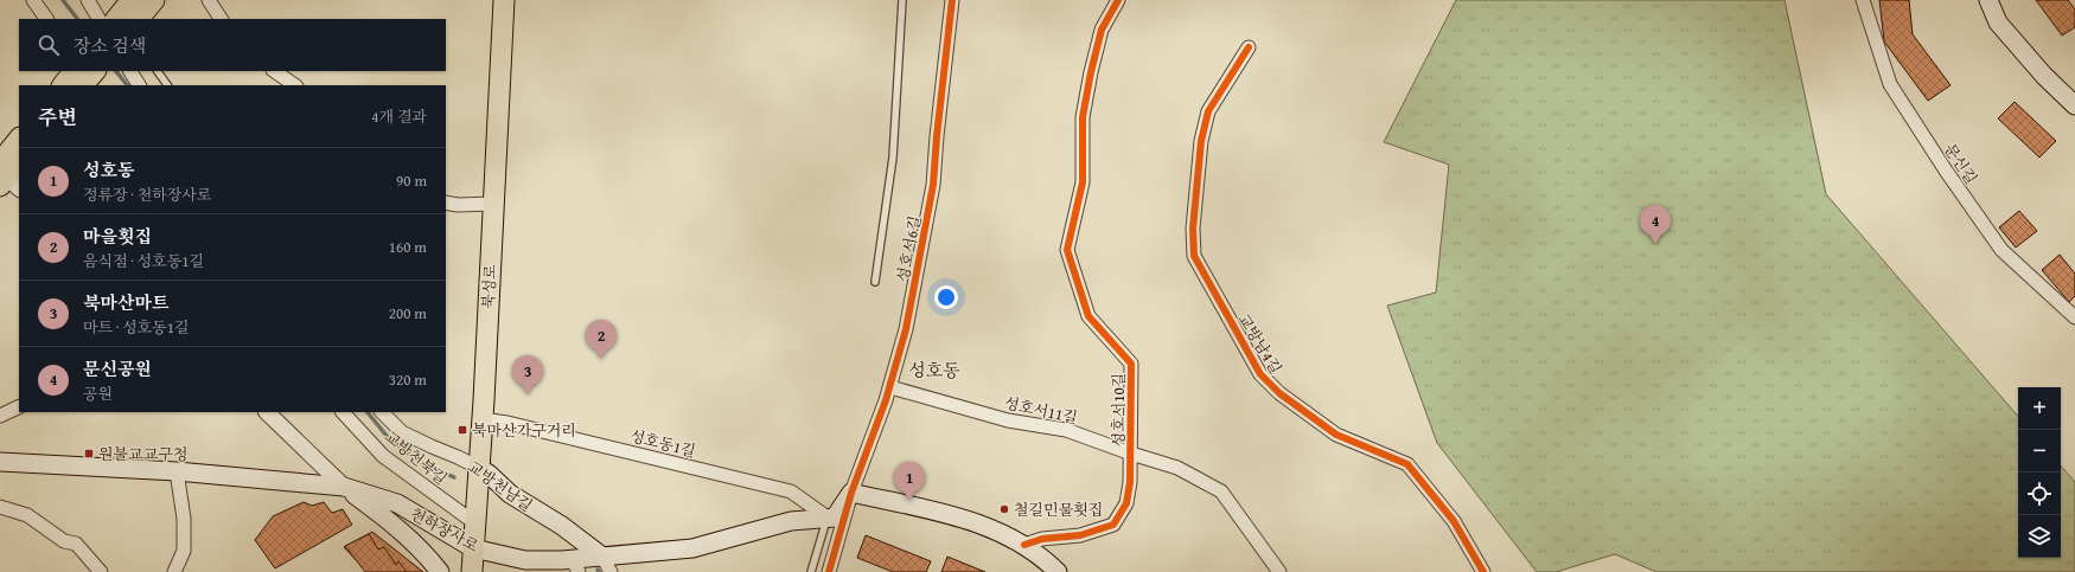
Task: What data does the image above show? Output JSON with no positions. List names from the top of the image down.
{
  "streets": {
    "main road": ["북성로", "교방천남길", "천하장사로"],
    "street": [
      "문신길",
      "성호서6길",
      "교방남4길",
      "성호서11길",
      "성호서10길",
      "성호동1길",
      "교방천북길"
    ]
  },
  "crossings": [
    ["성호서6길", "성호서11길"],
    ["북성로", "성호동1길"],
    ["북성로", "교방천북길"],
    ["북성로", "교방천남길"],
    ["북성로", "천하장사로"],
    ["성호서11길", "성호서10길"],
    ["성호동1길", "천하장사로"],
    ["교방천남길", "천하장사로"]
  ],
  "districts": ["성호동"],
  "places": {
    "transit": ["북마산가구거리", "원불교교구청"],
    "other": ["철길민물횟집"]
  },
  "page": {
    "search": "장소 검색",
    "heading": ["주변", "4개 결과"],
    "list": [
      {
        "mark": "1",
        "name": "성호동",
        "note": "정류장 · 천하장사로",
        "value": "90 m"
      },
      {
        "mark": "2",
        "name": "마을횟집",
        "note": "음식점 · 성호동1길",
        "value": "160 m"
      },
      {
        "mark": "3",
        "name": "북마산마트",
        "note": "마트 · 성호동1길",
        "value": "200 m"
      },
      {
        "mark": "4",
        "name": "문신공원",
        "note": "공원",
        "value": "320 m"
      }
    ],
    "pins": [
      "4",
      "2",
      "3",
      "1"
    ],
    "map_buttons": ["+", "−"]
  }
}
